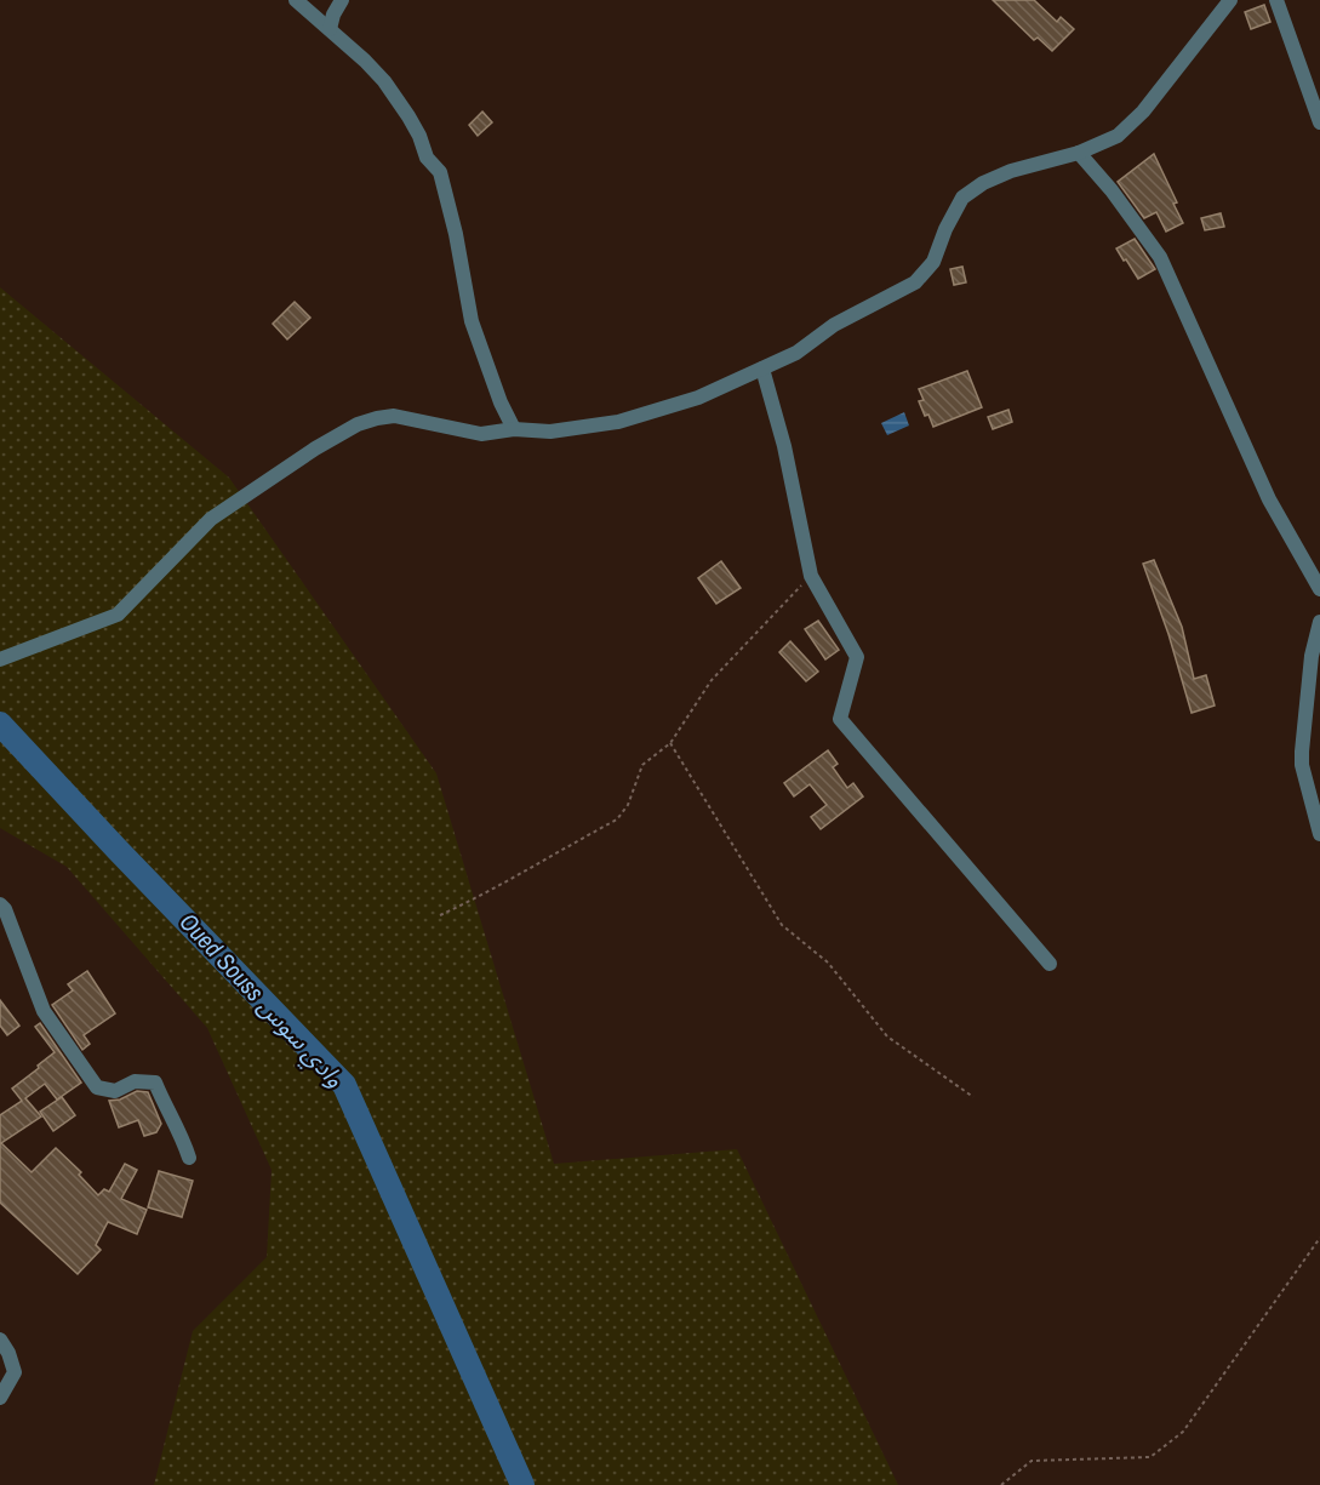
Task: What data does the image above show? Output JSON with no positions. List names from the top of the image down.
{
  "water": ["Oued Souss وادي سوس"]
}
